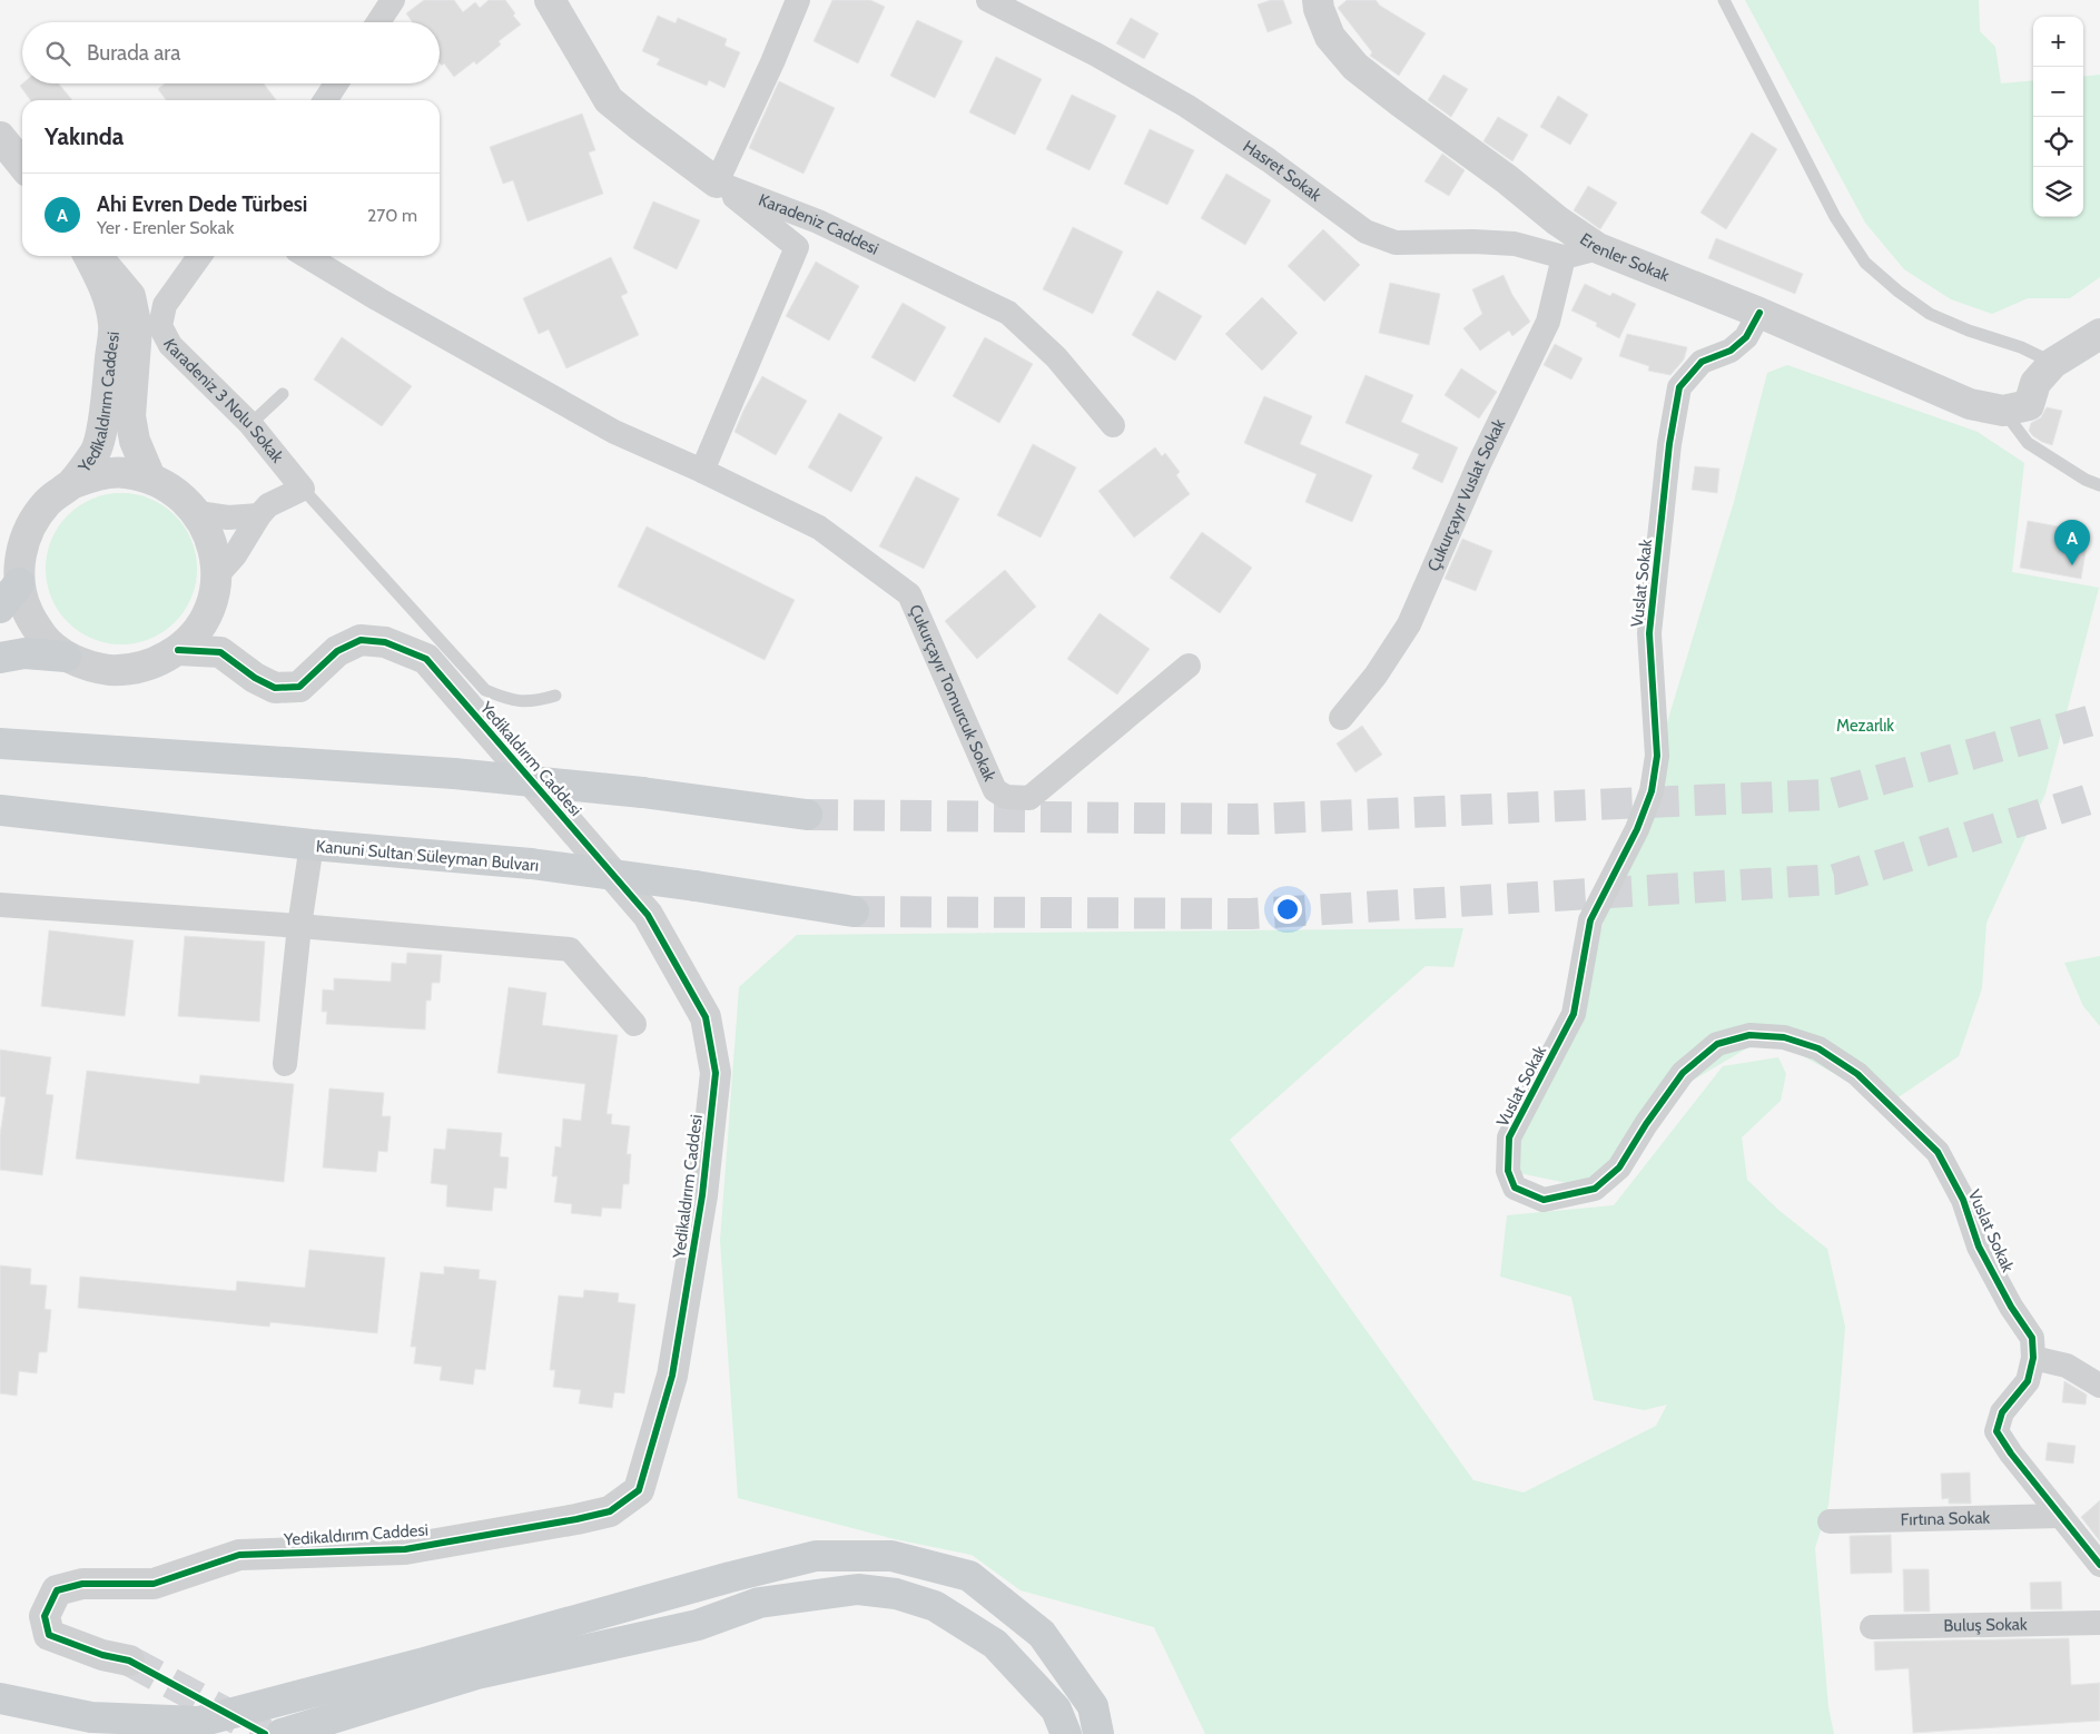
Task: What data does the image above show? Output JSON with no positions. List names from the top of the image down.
{
  "streets": {
    "main road": ["Kanuni Sultan Süleyman Bulvarı"],
    "street": [
      "Hasret Sokak",
      "Karadeniz Caddesi",
      "Erenler Sokak",
      "Yedikaldırım Caddesi",
      "Karadeniz 3 Nolu Sokak",
      "Çukurçayır Vuslat Sokak",
      "Vuslat Sokak",
      "Çukurçayır Tomurcuk Sokak",
      "Fırtına Sokak",
      "Buluş Sokak"
    ]
  },
  "crossings": [
    ["Hasret Sokak", "Çukurçayır Vuslat Sokak"],
    ["Erenler Sokak", "Vuslat Sokak"],
    ["Vuslat Sokak", "Fırtına Sokak"]
  ],
  "parks": ["Mezarlık"],
  "page": {
    "map_buttons": ["+", "−"],
    "search": "Burada ara",
    "heading": "Yakında",
    "list": [
      {
        "mark": "A",
        "name": "Ahi Evren Dede Türbesi",
        "note": "Yer · Erenler Sokak",
        "value": "270 m"
      }
    ],
    "pins": "A"
  }
}
